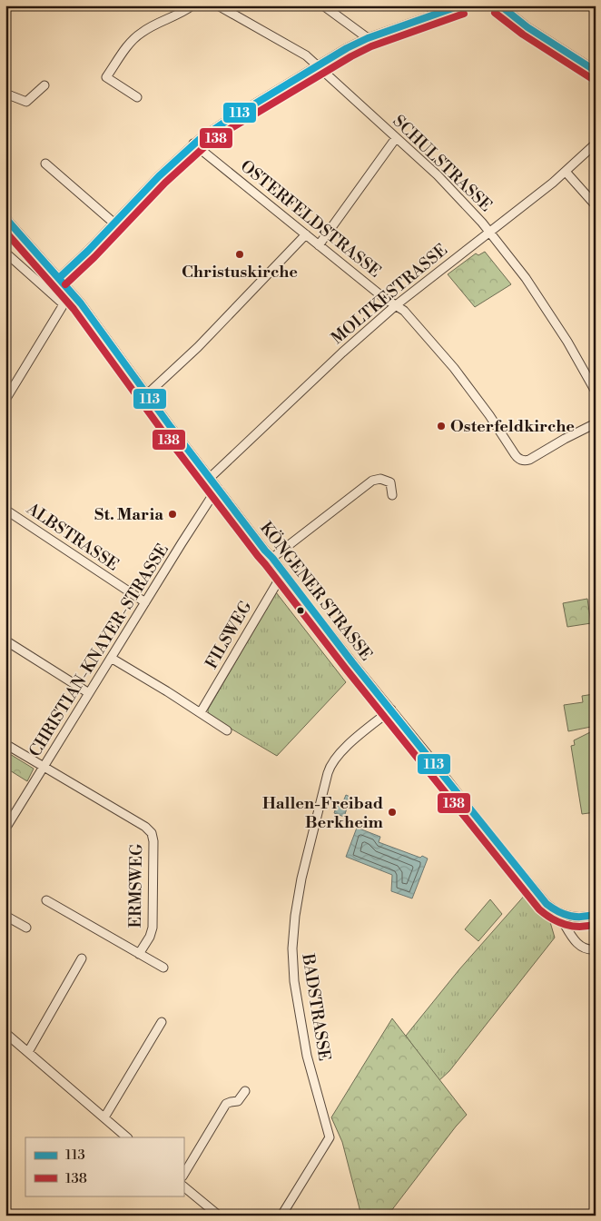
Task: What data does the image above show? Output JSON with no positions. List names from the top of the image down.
{
  "streets": {
    "street": [
      "SCHULSTRASSE",
      "OSTERFELDSTRASSE",
      "MOLTKESTRASSE",
      "ALBSTRASSE",
      "KÖNGENER STRASSE",
      "FILSWEG",
      "CHRISTIAN-KNAYER-STRASSE",
      "ERMSWEG",
      "BADSTRASSE"
    ]
  },
  "crossings": [
    ["SCHULSTRASSE", "MOLTKESTRASSE"],
    ["OSTERFELDSTRASSE", "MOLTKESTRASSE"],
    ["MOLTKESTRASSE", "KÖNGENER STRASSE"],
    ["ALBSTRASSE", "CHRISTIAN-KNAYER-STRASSE"],
    ["KÖNGENER STRASSE", "FILSWEG"],
    ["KÖNGENER STRASSE", "CHRISTIAN-KNAYER-STRASSE"],
    ["KÖNGENER STRASSE", "BADSTRASSE"],
    ["CHRISTIAN-KNAYER-STRASSE", "ERMSWEG"]
  ],
  "places": [
    "Christuskirche",
    "Osterfeldkirche",
    "St. Maria",
    "Hallen-Freibad Berkheim"
  ],
  "lines": ["transit line 113", "transit line 138"],
  "legend": ["113", "138"]
}
